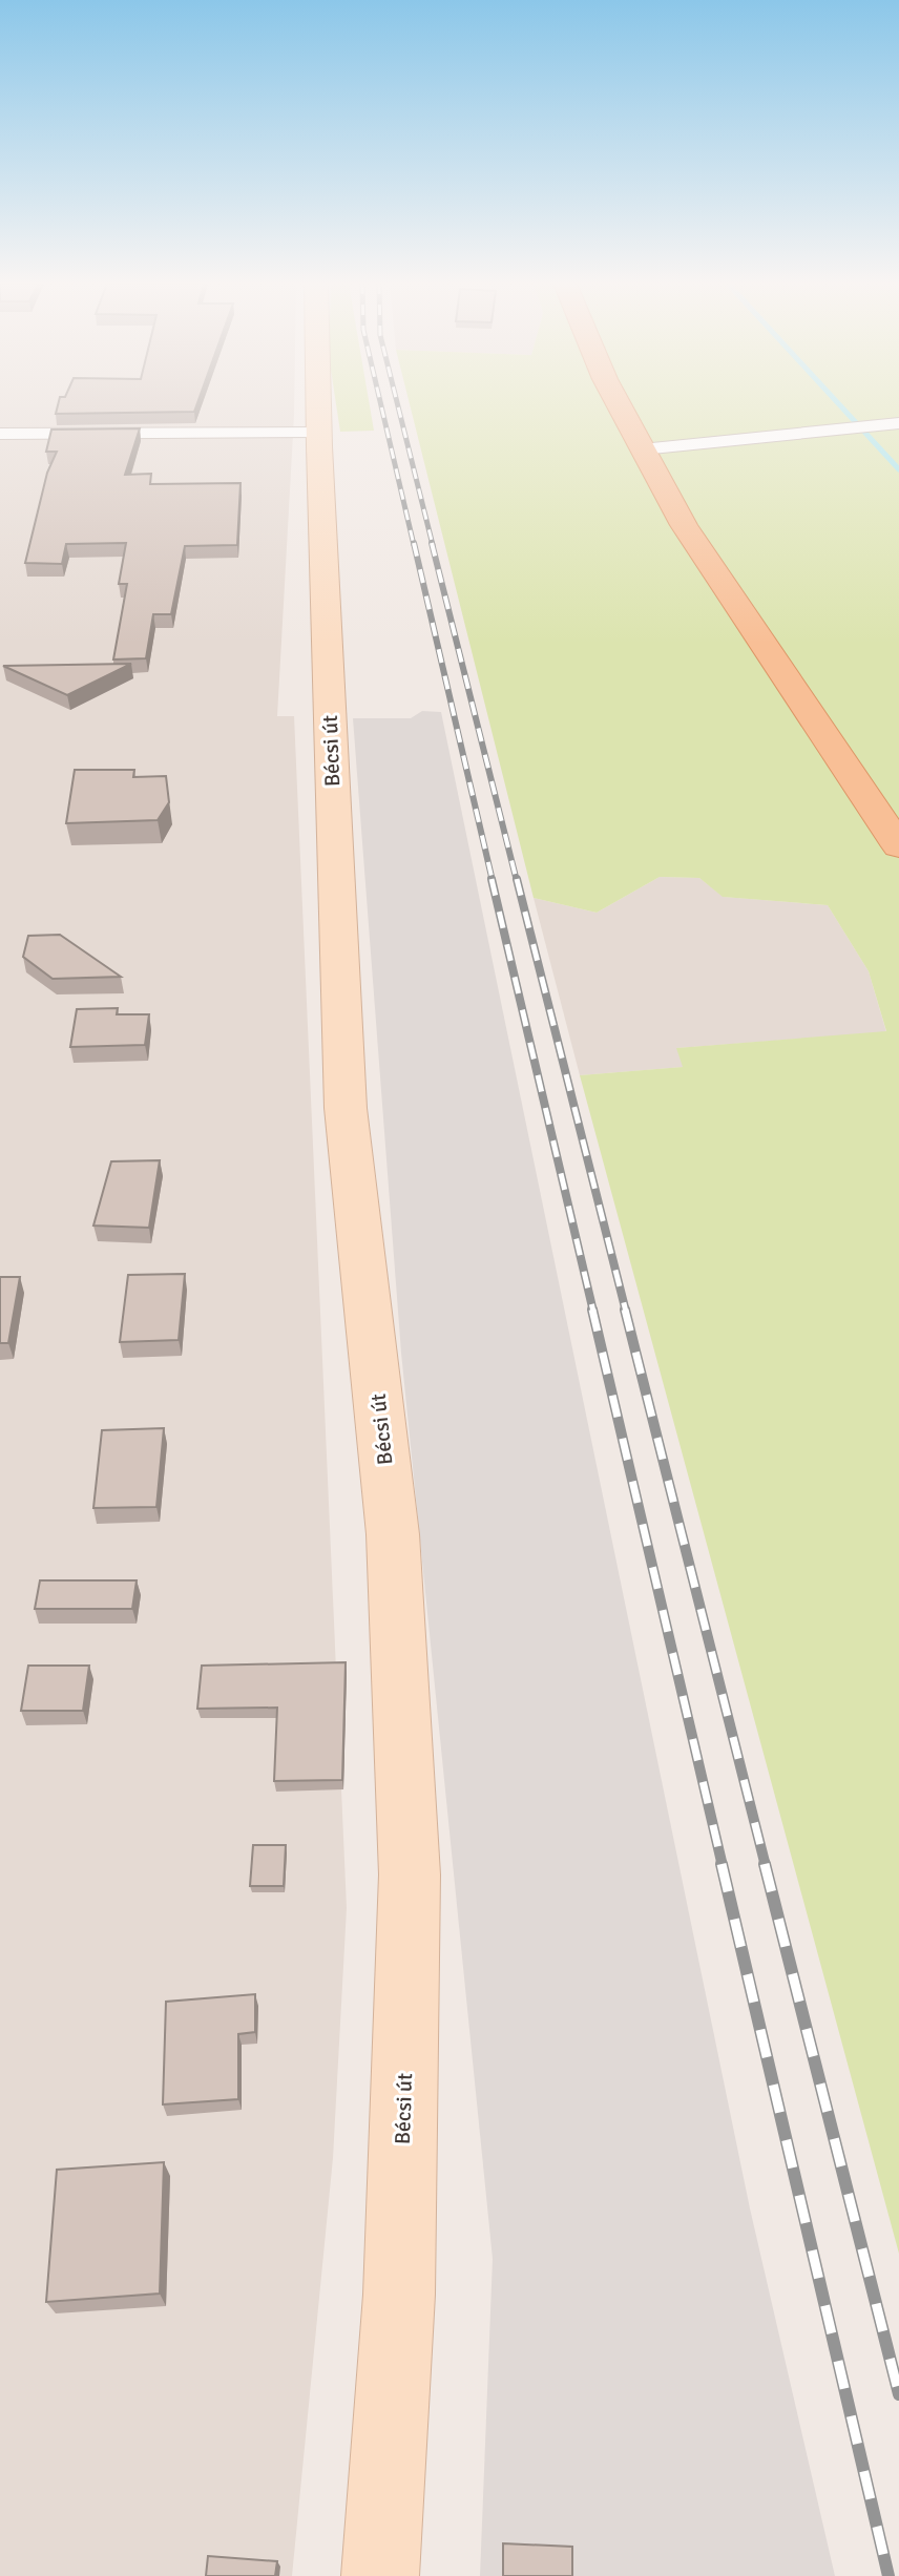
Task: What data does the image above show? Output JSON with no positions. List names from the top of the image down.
{
  "streets": {
    "street": ["Bécsi út"]
  }
}
